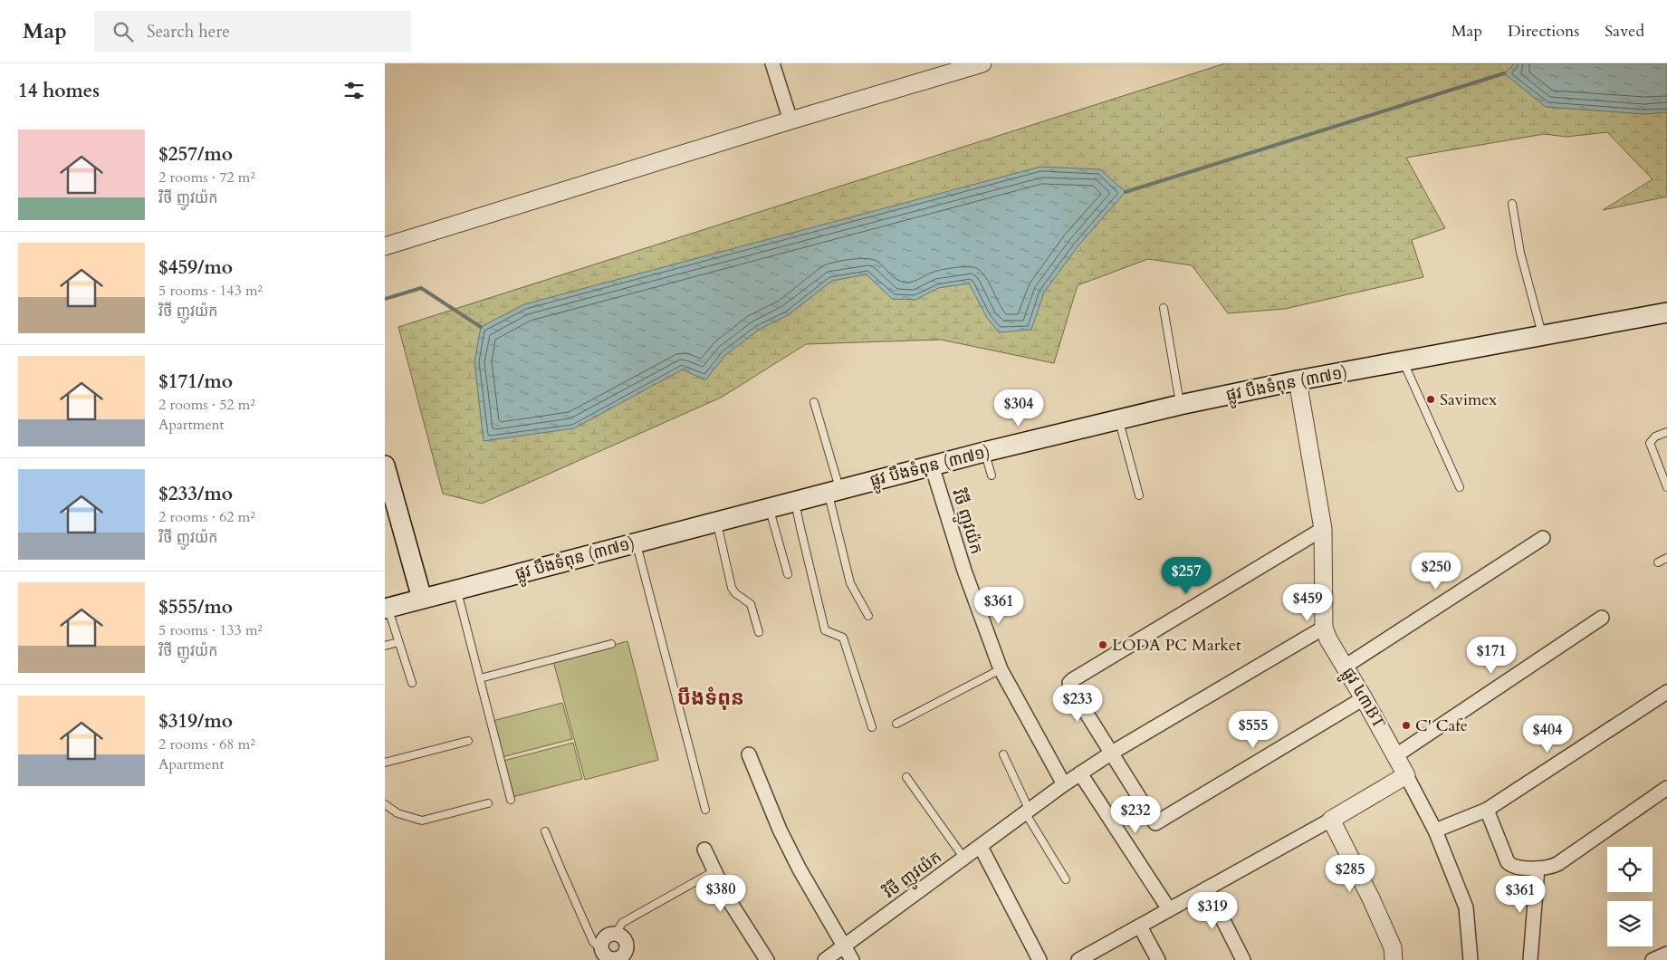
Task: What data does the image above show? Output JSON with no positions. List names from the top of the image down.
{
  "streets": {
    "main road": ["ផ្លូវ បឹងទំពុន (៣៧១)"],
    "street": ["វិថី ញូវយ៉ក", "ផ្លូវ ៤៣BT"]
  },
  "crossings": [
    ["ផ្លូវ បឹងទំពុន (៣៧១)", "វិថី ញូវយ៉ក"],
    ["ផ្លូវ បឹងទំពុន (៣៧១)", "ផ្លូវ ៤៣BT"],
    ["វិថី ញូវយ៉ក", "ផ្លូវ ៤៣BT"]
  ],
  "districts": ["បឹងទំពុន"],
  "places": ["Savimex", "LODA PC Market", "C' Cafe"],
  "page": {
    "header": "Map",
    "search": "Search here",
    "nav": ["Map", "Directions", "Saved"],
    "heading": "14 homes",
    "list": [
      {
        "name": "$257/mo",
        "note": "2 rooms · 72 m² · វិថី ញូវយ៉ក"
      },
      {
        "name": "$459/mo",
        "note": "5 rooms · 143 m² · វិថី ញូវយ៉ក"
      },
      {
        "name": "$171/mo",
        "note": "2 rooms · 52 m² · Apartment"
      },
      {
        "name": "$233/mo",
        "note": "2 rooms · 62 m² · វិថី ញូវយ៉ក"
      },
      {
        "name": "$555/mo",
        "note": "5 rooms · 133 m² · វិថី ញូវយ៉ក"
      },
      {
        "name": "$319/mo",
        "note": "2 rooms · 68 m² · Apartment"
      }
    ],
    "price": [
      "$304",
      "$250",
      "$257",
      "$459",
      "$361",
      "$171",
      "$233",
      "$555",
      "$404",
      "$232",
      "$285",
      "$380",
      "$361",
      "$319"
    ]
  }
}
